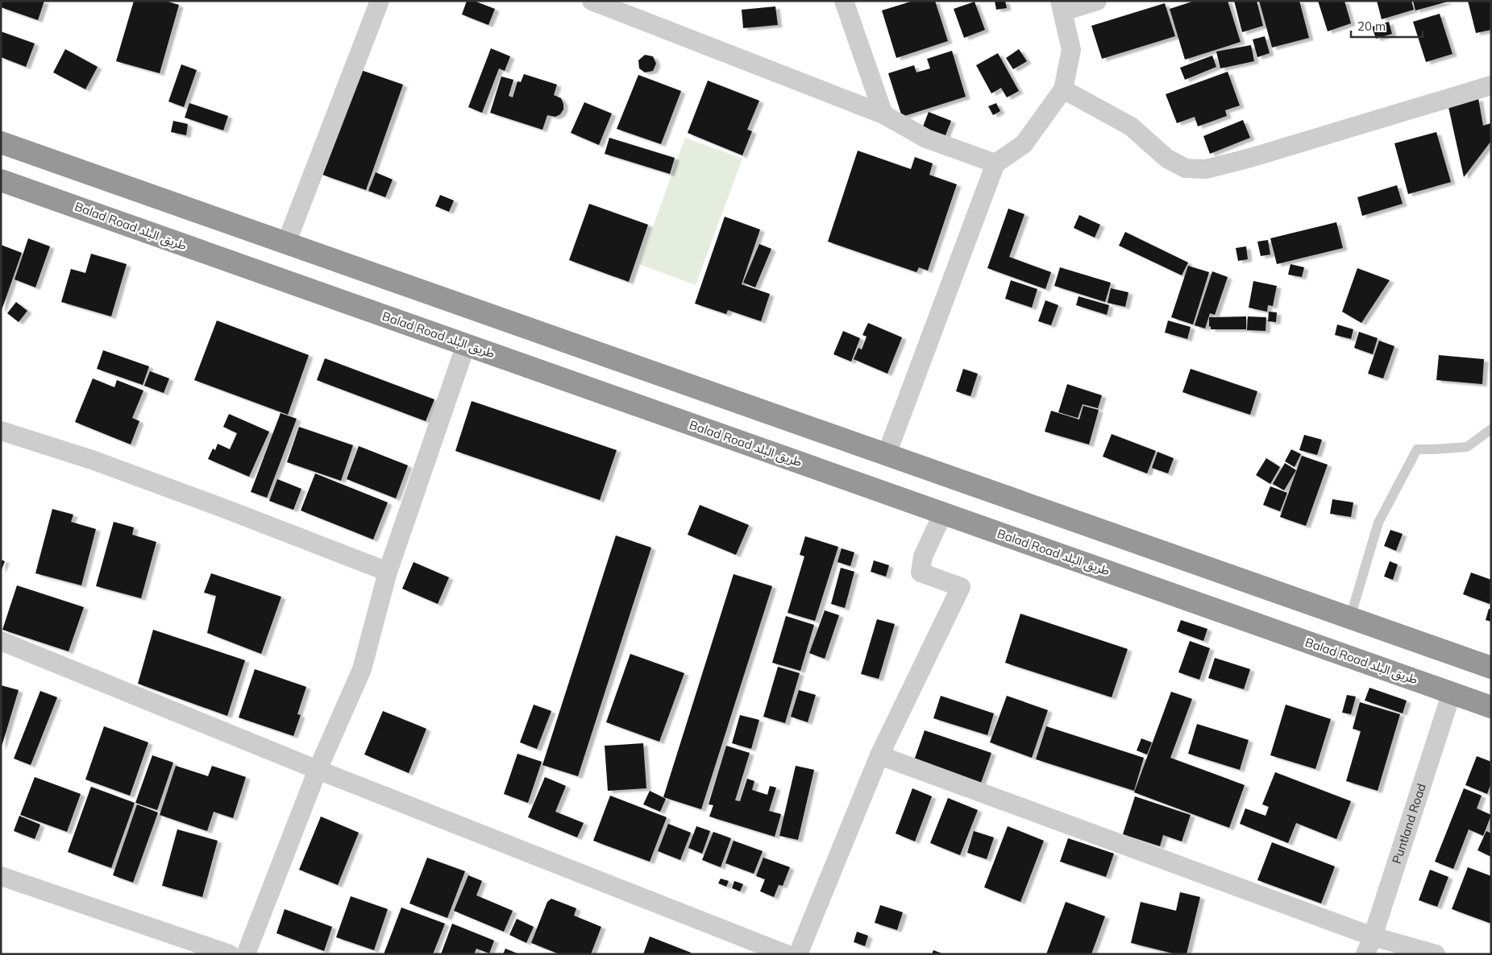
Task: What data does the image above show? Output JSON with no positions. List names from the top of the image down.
{
  "streets": {
    "highway": ["Balad Road طريق البلد"],
    "street": ["Puntland Road"]
  },
  "crossings": [
    ["Balad Road طريق البلد", "Puntland Road"]
  ],
  "scale_bar": "20 m"
}
